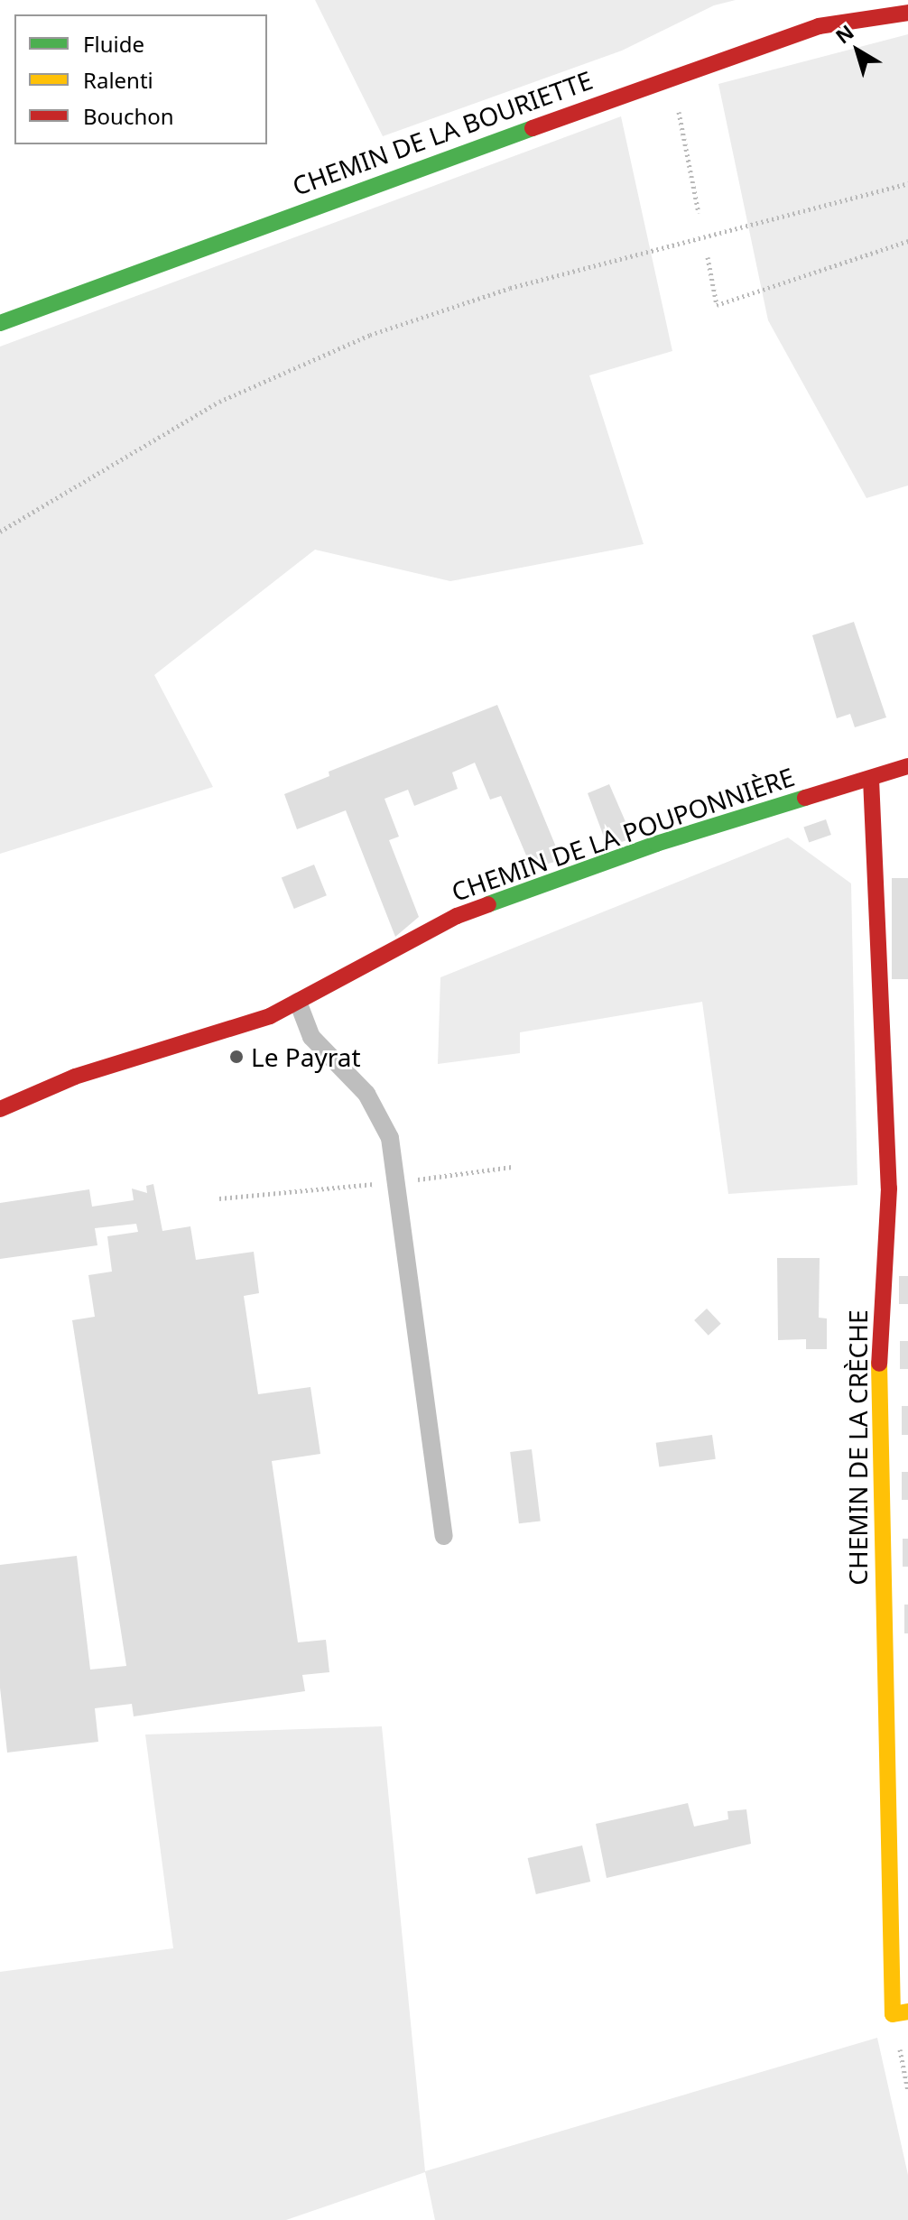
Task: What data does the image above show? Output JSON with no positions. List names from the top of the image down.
{
  "streets": {
    "street": ["CHEMIN DE LA BOURIETTE", "CHEMIN DE LA POUPONNIÈRE", "CHEMIN DE LA CRÈCHE"]
  },
  "crossings": [
    ["CHEMIN DE LA POUPONNIÈRE", "CHEMIN DE LA CRÈCHE"]
  ],
  "places": ["Le Payrat"],
  "legend": ["Fluide", "Ralenti", "Bouchon"],
  "north": "top left"
}
